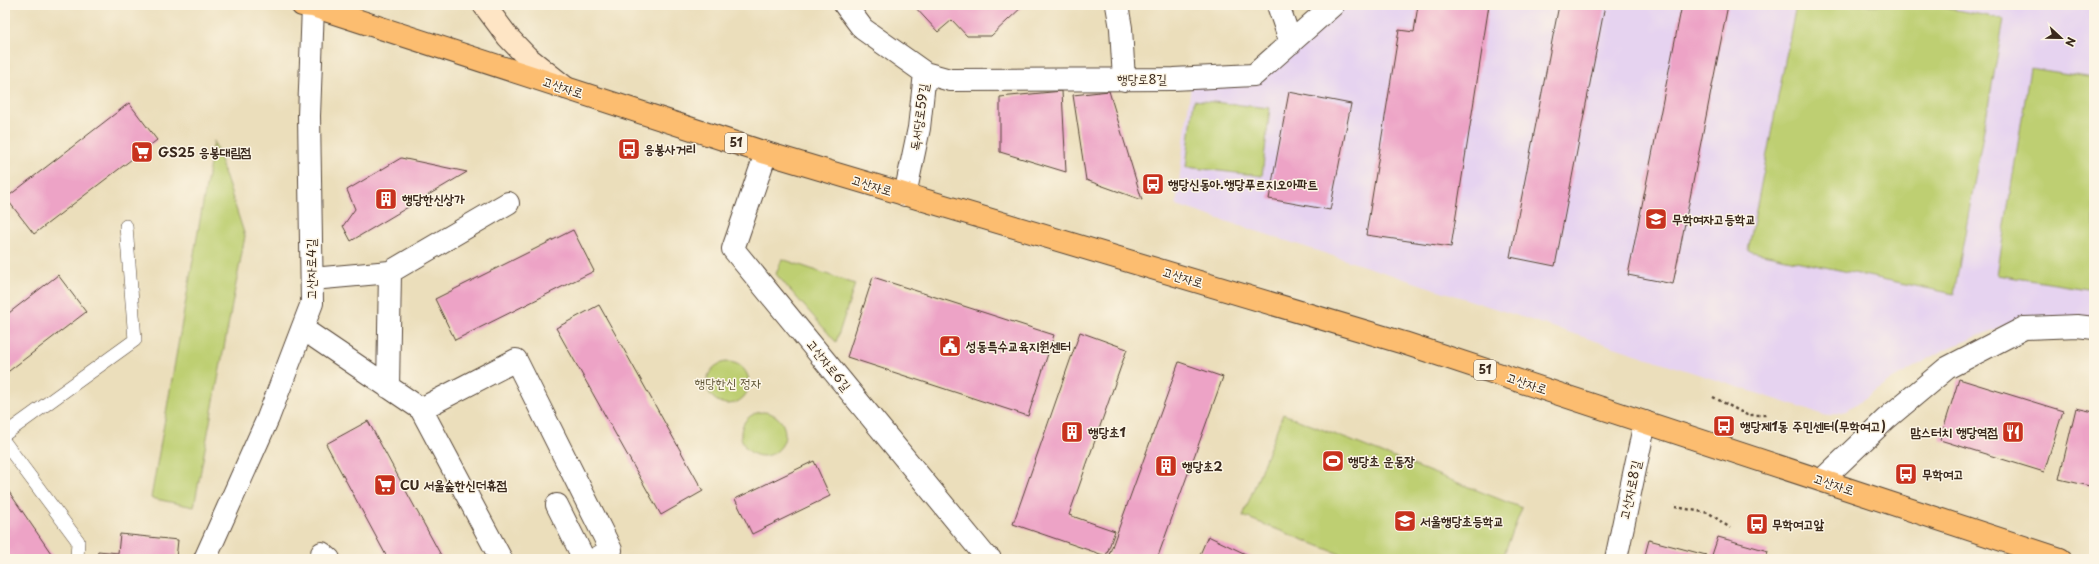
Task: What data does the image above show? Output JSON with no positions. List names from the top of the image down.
{
  "streets": {
    "main road": ["고산자로", "51"],
    "street": [
      "행당로8길",
      "독서당로59길",
      "고산자로4길",
      "고산자로6길",
      "고산자로8길"
    ]
  },
  "crossings": [
    ["행당로8길", "독서당로59길"],
    ["고산자로", "독서당로59길"],
    ["고산자로", "고산자로4길"],
    ["고산자로", "고산자로6길"],
    ["고산자로", "고산자로8길"]
  ],
  "parks": ["행당한신 정자"],
  "places": {
    "bus stop": [
      "응봉사거리",
      "행당신동아.행당푸르지오아파트",
      "행당제1동 주민센터(무학여고)",
      "무학여고",
      "무학여고앞"
    ],
    "supermarket": ["GS25 응봉대림점", "CU 서울숲한신더휴점"],
    "building": ["행당한신상가", "행당초1", "행당초2"],
    "school or university": ["무학여자고등학교", "서울행당초등학교"],
    "public building": ["성동특수교육지원센터"],
    "restaurant": ["맘스터치 행당역점"],
    "sports": ["행당초 운동장"]
  },
  "north": "right"
}
